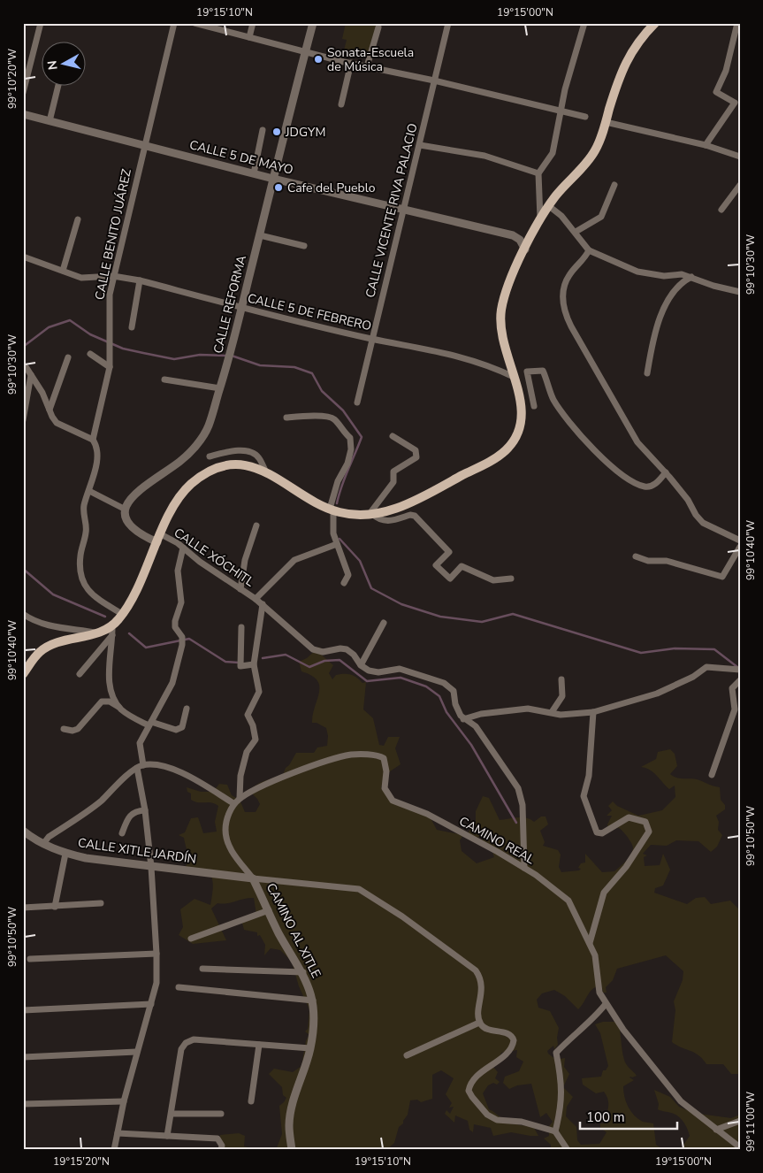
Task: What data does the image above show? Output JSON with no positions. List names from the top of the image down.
{
  "streets": {
    "street": [
      "CALLE 5 DE MAYO",
      "CALLE VICENTE RIVA PALACIO",
      "CALLE BENITO JUÁREZ",
      "CALLE REFORMA",
      "CALLE 5 DE FEBRERO",
      "CALLE XÓCHITL",
      "CAMINO REAL",
      "CALLE XITLE JARDÍN",
      "CAMINO AL XITLE"
    ]
  },
  "crossings": [
    ["CALLE 5 DE MAYO", "CALLE VICENTE RIVA PALACIO"],
    ["CALLE 5 DE MAYO", "CALLE BENITO JUÁREZ"],
    ["CALLE 5 DE MAYO", "CALLE REFORMA"],
    ["CALLE VICENTE RIVA PALACIO", "CALLE 5 DE FEBRERO"],
    ["CALLE BENITO JUÁREZ", "CALLE 5 DE FEBRERO"],
    ["CALLE REFORMA", "CALLE 5 DE FEBRERO"],
    ["CALLE XITLE JARDÍN", "CAMINO AL XITLE"]
  ],
  "places": ["Sonata-Escuela de Música", "JDGYM", "Cafe del Pueblo"],
  "scale_bar": "100 m",
  "north": "left",
  "coordinates": [
    "19°15'10\"N",
    "19°15'00\"N",
    "99°10'20\"W",
    "99°10'30\"W",
    "99°10'40\"W",
    "99°10'50\"W",
    "99°11'00\"W",
    "19°15'20\"N"
  ]
}
